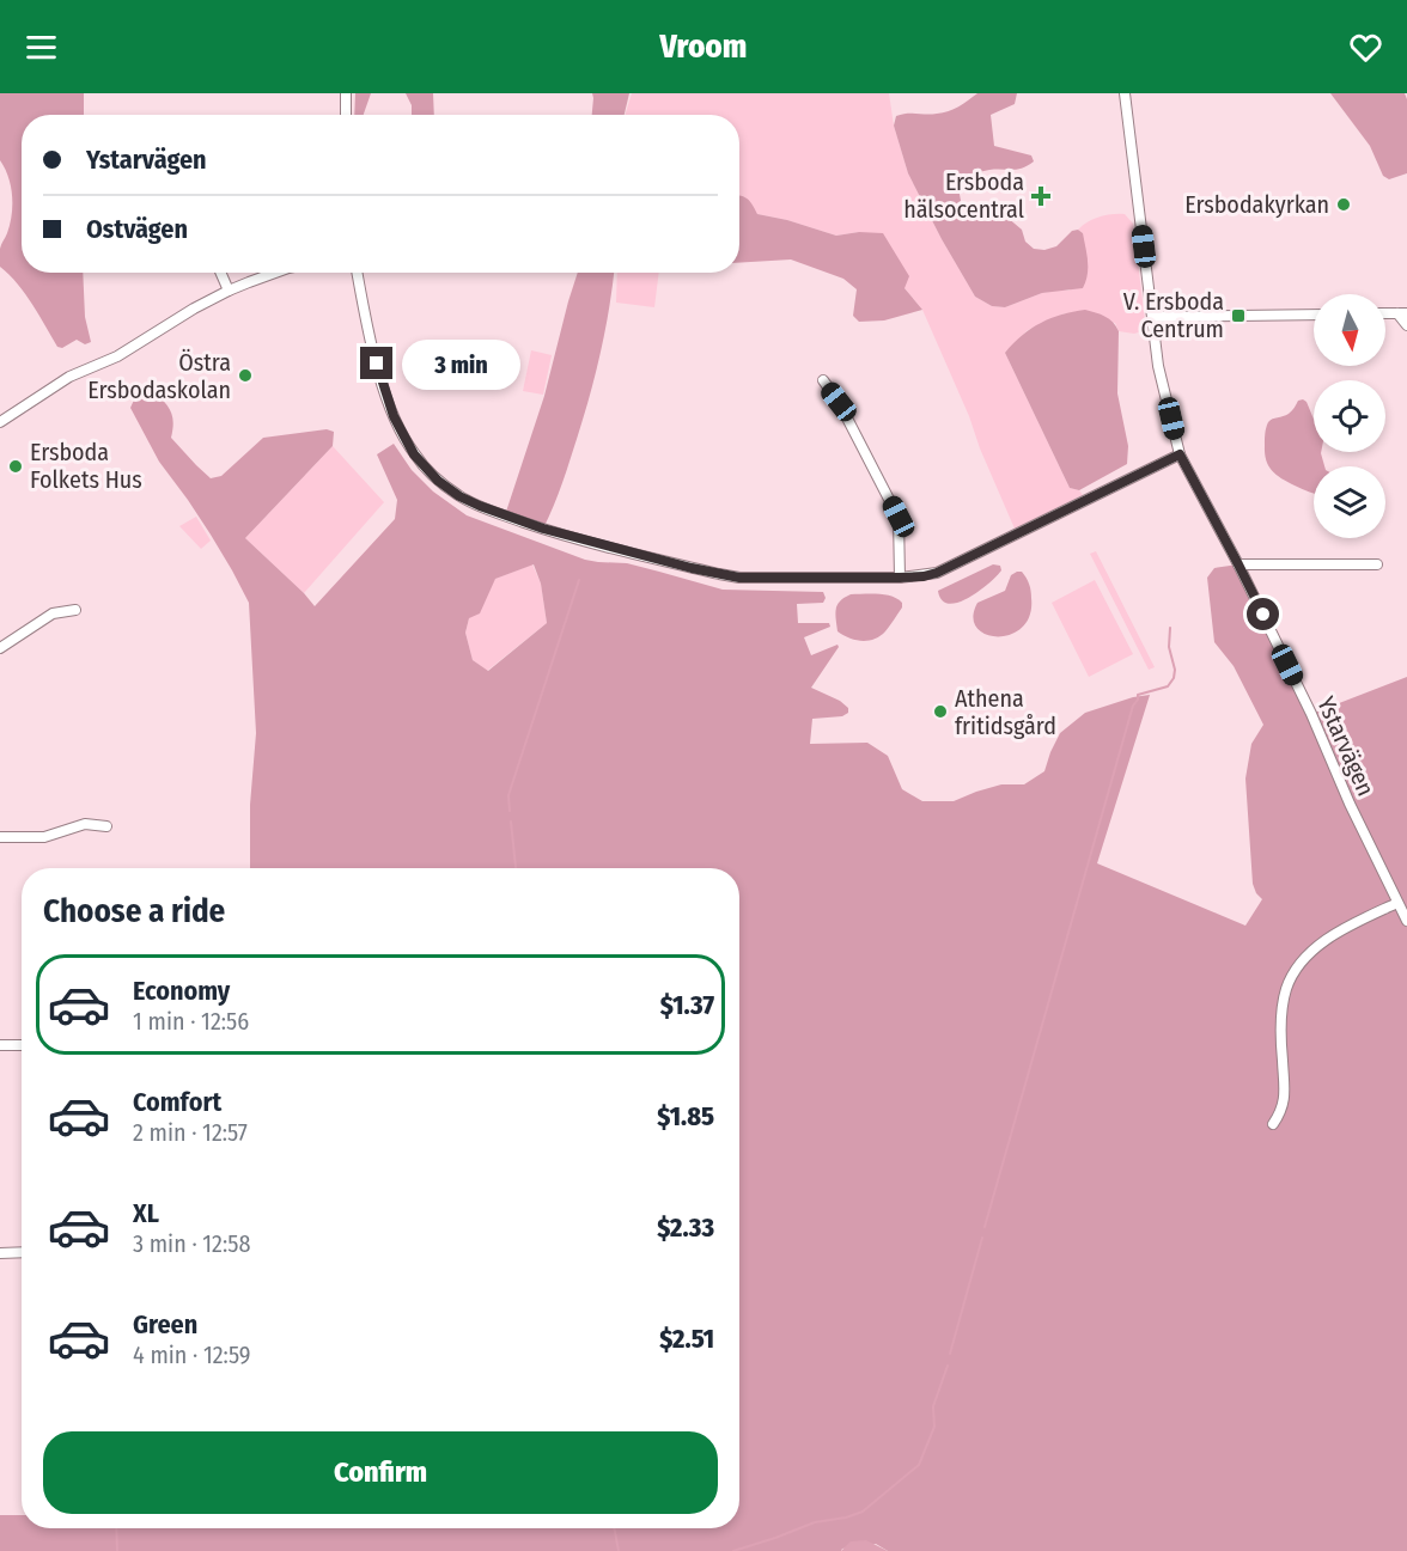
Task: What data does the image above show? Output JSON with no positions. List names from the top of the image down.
{
  "streets": {
    "street": ["Ystarvägen"]
  },
  "places": {
    "health": ["Ersboda hälsocentral"],
    "other": [
      "Ersbodakyrkan",
      "Östra Ersbodaskolan",
      "Ersboda Folkets Hus",
      "Athena fritidsgård"
    ],
    "transit": ["V. Ersboda Centrum"]
  },
  "north": "bottom",
  "page": {
    "header": "Vroom",
    "banner": ["Ystarvägen", "Ostvägen"],
    "bubble": "3 min",
    "heading": "Choose a ride",
    "list": [
      {
        "name": "Economy",
        "note": "1 min · 12:56",
        "value": "$1.37"
      },
      {
        "name": "Comfort",
        "note": "2 min · 12:57",
        "value": "$1.85"
      },
      {
        "name": "XL",
        "note": "3 min · 12:58",
        "value": "$2.33"
      },
      {
        "name": "Green",
        "note": "4 min · 12:59",
        "value": "$2.51"
      }
    ],
    "buttons": "Confirm"
  }
}
